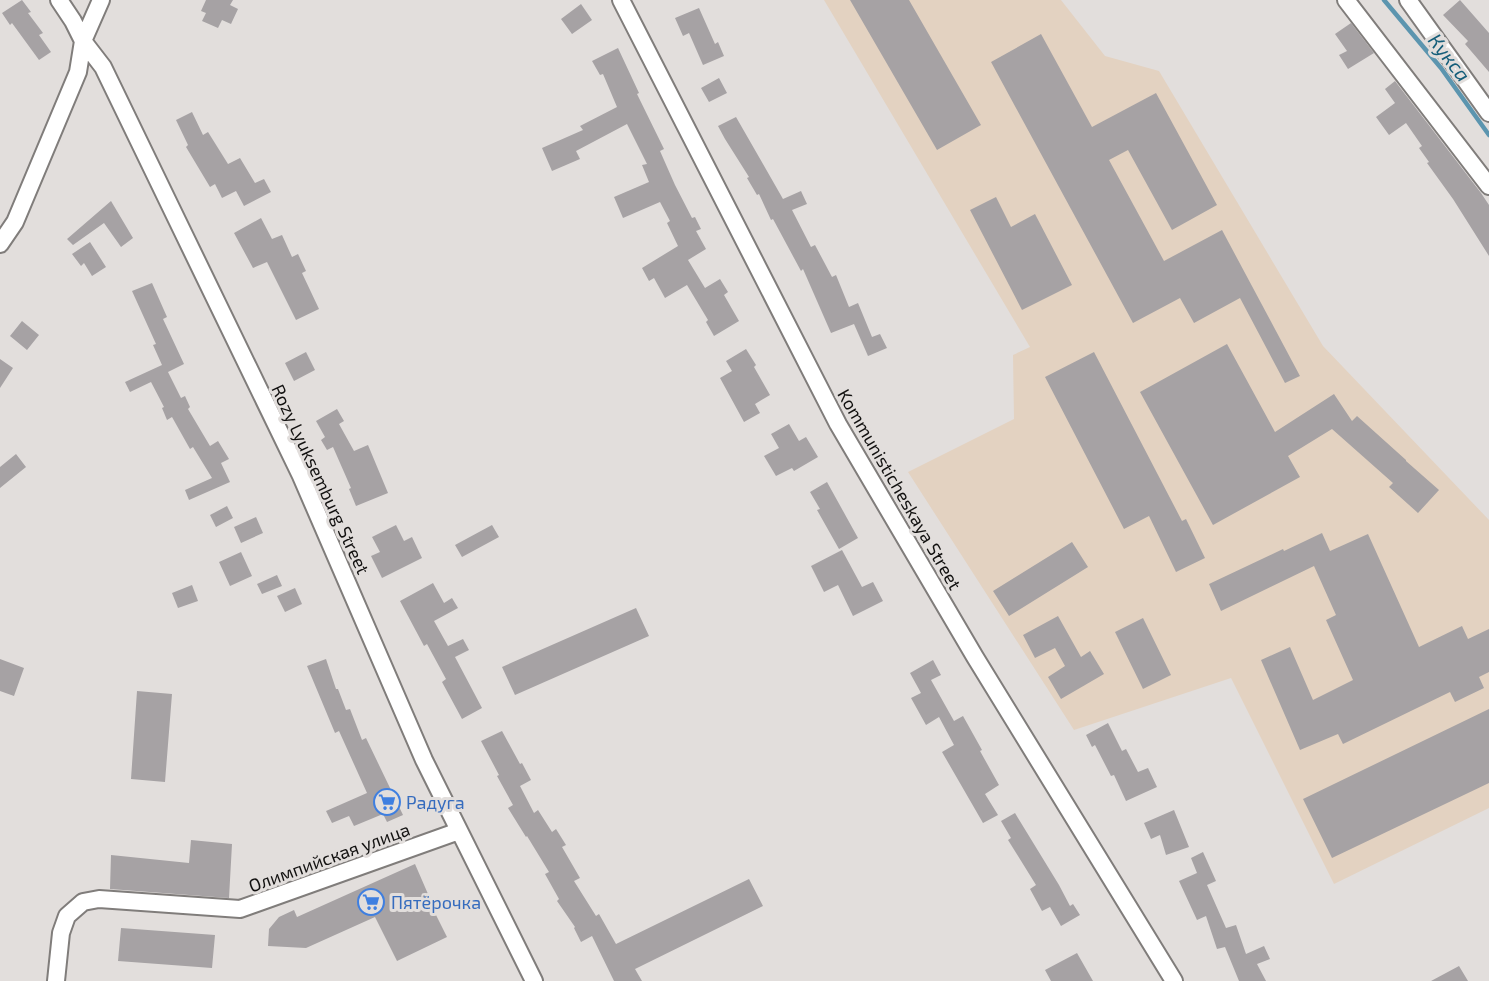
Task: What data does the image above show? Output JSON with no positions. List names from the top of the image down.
{
  "streets": {
    "street": ["Rozy Lyuksemburg Street", "Kommunisticheskaya Street", "Олимпийская улица"]
  },
  "crossings": [
    ["Rozy Lyuksemburg Street", "Олимпийская улица"]
  ],
  "water": ["Кукса"],
  "places": {
    "supermarket": ["Радуга", "Пятёрочка"]
  }
}
